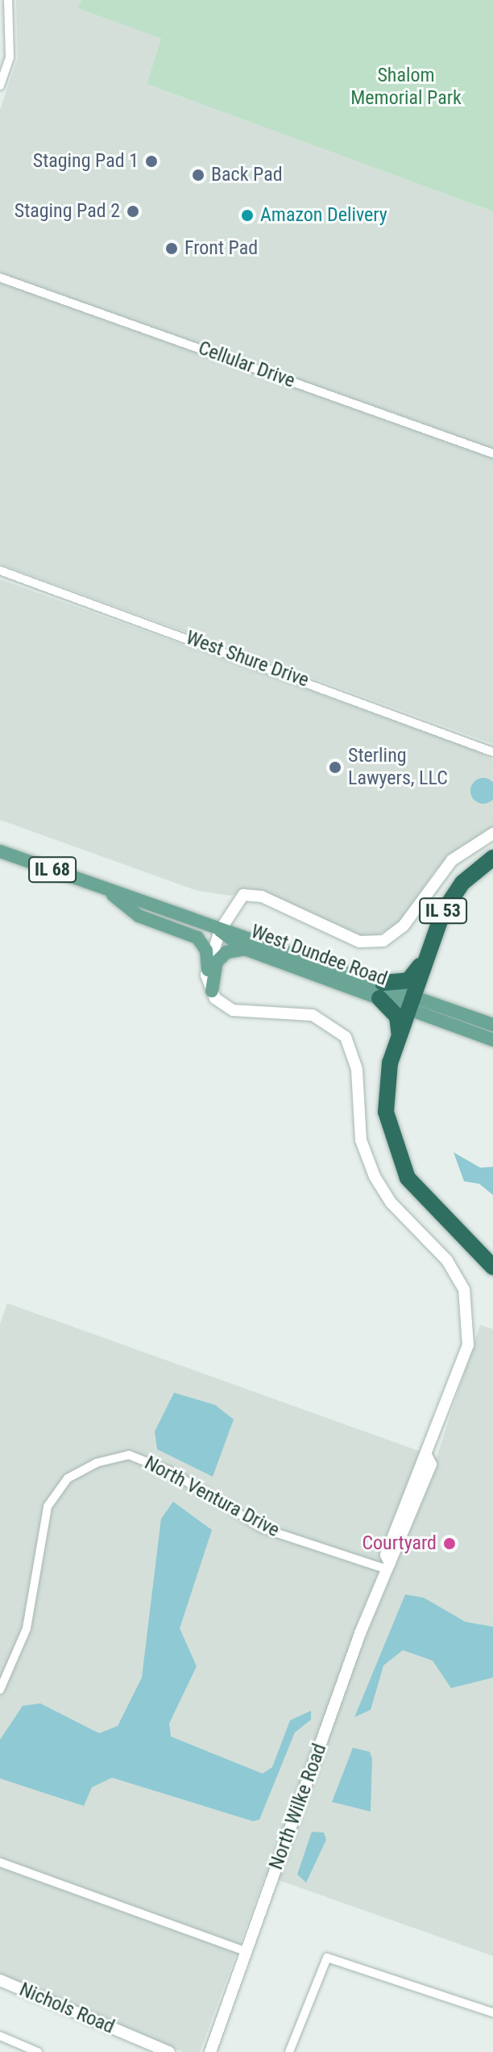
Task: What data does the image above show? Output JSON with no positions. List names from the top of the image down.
{
  "streets": {
    "highway": ["IL 53"],
    "main road": ["IL 68", "West Dundee Road"],
    "street": [
      "Cellular Drive",
      "West Shure Drive",
      "North Ventura Drive",
      "North Wilke Road",
      "Nichols Road"
    ]
  },
  "crossings": [
    ["IL 68", "IL 53"],
    ["IL 68", "West Dundee Road"],
    ["IL 53", "West Dundee Road"],
    ["North Ventura Drive", "North Wilke Road"]
  ],
  "parks": ["Shalom Memorial Park"],
  "places": [
    "Staging Pad 1",
    "Back Pad",
    "Staging Pad 2",
    "Amazon Delivery",
    "Front Pad",
    "Sterling Lawyers, LLC",
    "Courtyard"
  ]
}
